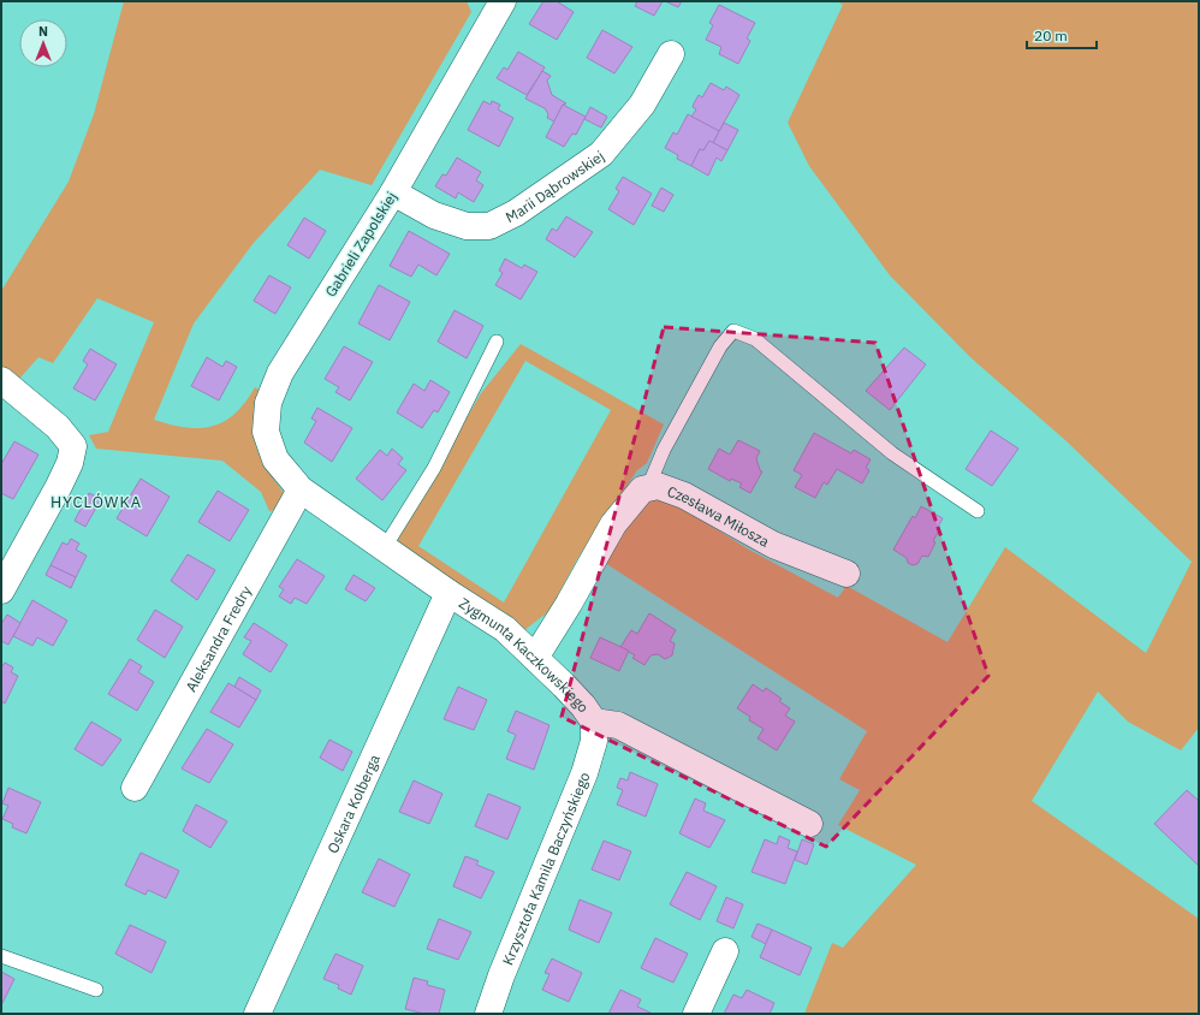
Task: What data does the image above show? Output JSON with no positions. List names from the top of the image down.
{
  "streets": {
    "street": [
      "Marii Dąbrowskiej",
      "Gabrieli Zapolskiej",
      "Czesława Miłosza",
      "Aleksandra Fredry",
      "Zygmunta Kaczkowskiego",
      "Oskara Kolberga",
      "Krzysztofa Kamila Baczyńskiego"
    ]
  },
  "crossings": [
    ["Marii Dąbrowskiej", "Gabrieli Zapolskiej"],
    ["Gabrieli Zapolskiej", "Aleksandra Fredry"],
    ["Gabrieli Zapolskiej", "Zygmunta Kaczkowskiego"],
    ["Czesława Miłosza", "Zygmunta Kaczkowskiego"],
    ["Aleksandra Fredry", "Zygmunta Kaczkowskiego"],
    ["Zygmunta Kaczkowskiego", "Oskara Kolberga"],
    ["Zygmunta Kaczkowskiego", "Krzysztofa Kamila Baczyńskiego"]
  ],
  "districts": ["HYCLÓWKA"],
  "scale_bar": "20 m",
  "north": "top"
}
